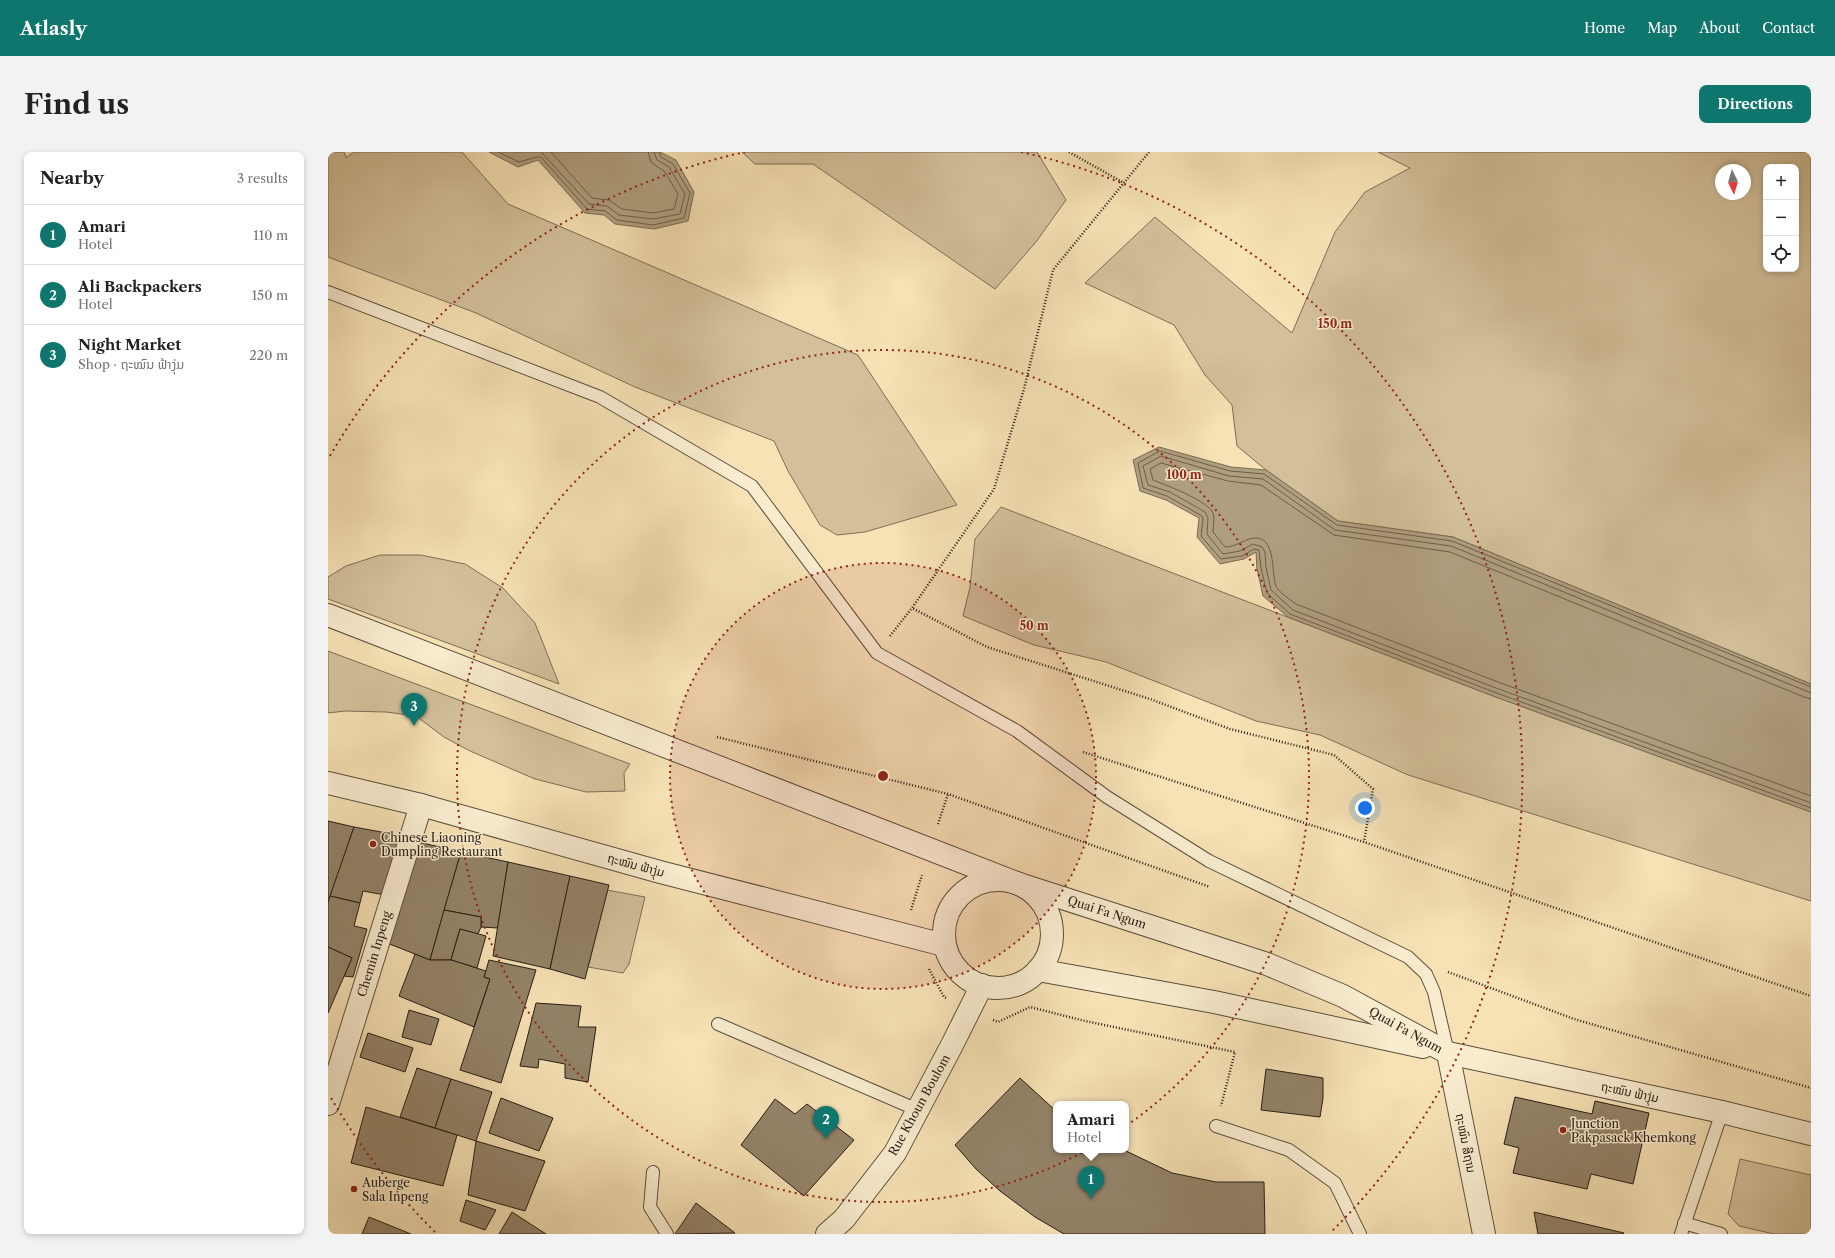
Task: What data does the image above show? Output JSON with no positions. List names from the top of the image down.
{
  "streets": {
    "street": [
      "ຖະໝົນ ຟ້າງຸ່ມ",
      "Quai Fa Ngum",
      "Chemin Inpeng",
      "Rue Khoun Boulom",
      "ຖະໜົນ ສີຖານ"
    ]
  },
  "crossings": [
    ["ຖະໝົນ ຟ້າງຸ່ມ", "Quai Fa Ngum"],
    ["ຖະໝົນ ຟ້າງຸ່ມ", "Chemin Inpeng"],
    ["ຖະໝົນ ຟ້າງຸ່ມ", "Rue Khoun Boulom"],
    ["ຖະໝົນ ຟ້າງຸ່ມ", "ຖະໜົນ ສີຖານ"],
    ["Quai Fa Ngum", "Rue Khoun Boulom"],
    ["Quai Fa Ngum", "ຖະໜົນ ສີຖານ"]
  ],
  "places": ["Chinese Liaoning Dumpling Restaurant", "Junction Pakpasack Khemkong", "Auberge Sala Inpeng"],
  "north": "bottom",
  "page": {
    "header": "Atlasly",
    "nav": [
      "Home",
      "Map",
      "About",
      "Contact"
    ],
    "buttons": "Directions",
    "title": "Find us",
    "heading": ["Nearby", "3 results"],
    "map_buttons": ["+", "−"],
    "list": [
      {
        "mark": "1",
        "name": "Amari",
        "note": "Hotel",
        "value": "110 m"
      },
      {
        "mark": "2",
        "name": "Ali Backpackers",
        "note": "Hotel",
        "value": "150 m"
      },
      {
        "mark": "3",
        "name": "Night Market",
        "note": "Shop · ຖະໝົນ ຟ້າງຸ່ມ",
        "value": "220 m"
      }
    ],
    "pins": ["3", "2", "1"],
    "popup": ["Amari", "Hotel"]
  },
  "rings": ["150 m", "100 m", "50 m"]
}
